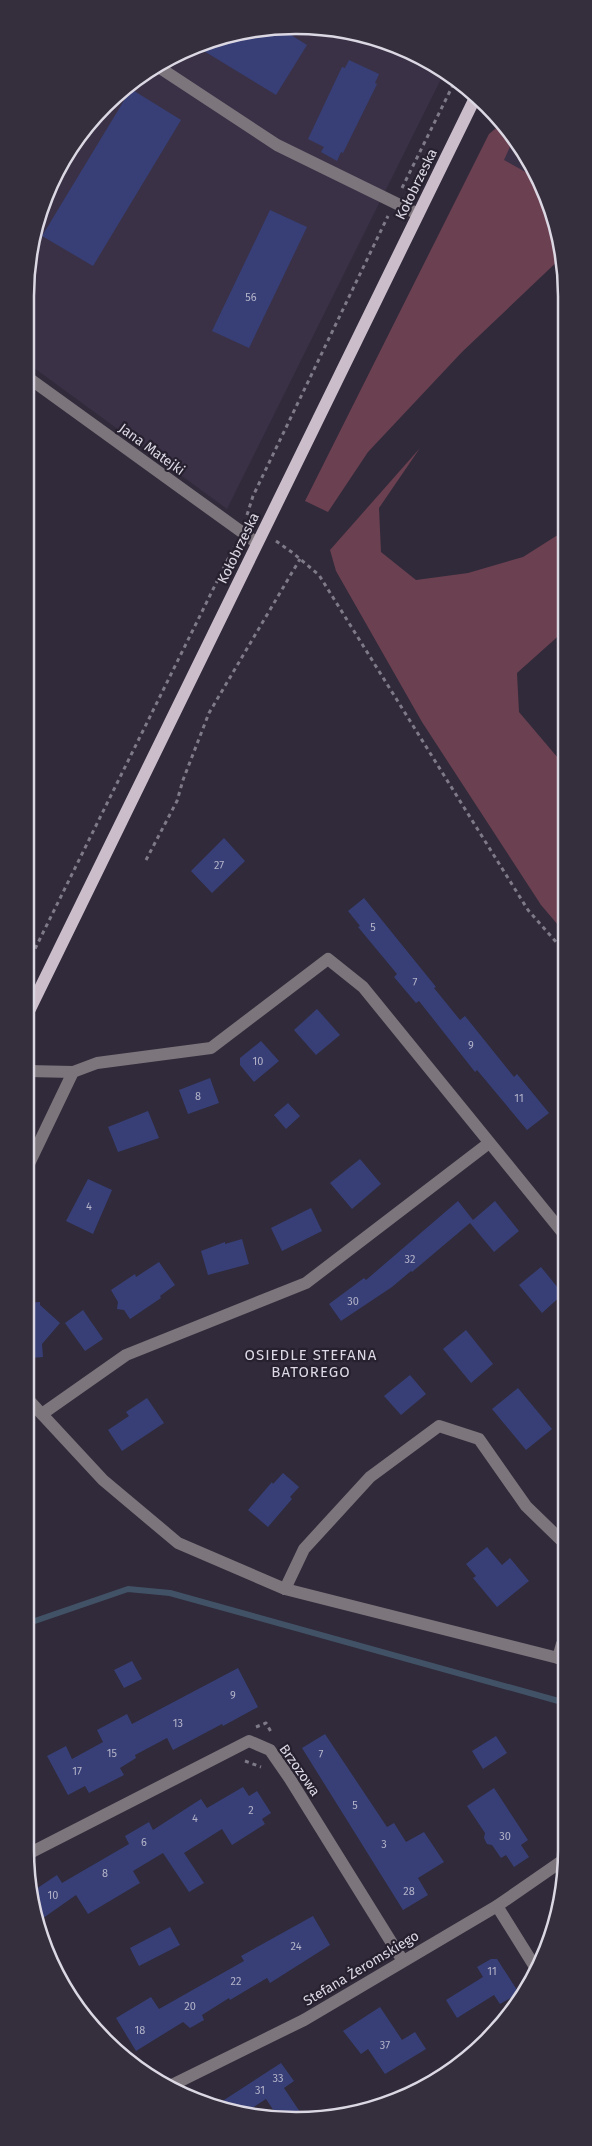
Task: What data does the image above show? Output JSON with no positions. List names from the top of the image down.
{
  "streets": {
    "main road": ["Kołobrzeska"],
    "street": ["Jana Matejki", "Brzozowa", "Stefana Żeromskiego"]
  },
  "crossings": [
    ["Kołobrzeska", "Jana Matejki"],
    ["Brzozowa", "Stefana Żeromskiego"]
  ],
  "districts": ["OSIEDLE STEFANA BATOREGO"],
  "house_numbers": [
    "56",
    "27",
    "5",
    "7",
    "9",
    "10",
    "8",
    "11",
    "4",
    "32",
    "30",
    "9",
    "13",
    "15",
    "7",
    "17",
    "5",
    "2",
    "4",
    "30",
    "6",
    "3",
    "8",
    "28",
    "10",
    "24",
    "11",
    "22",
    "20",
    "18",
    "37",
    "33",
    "31"
  ]
}
